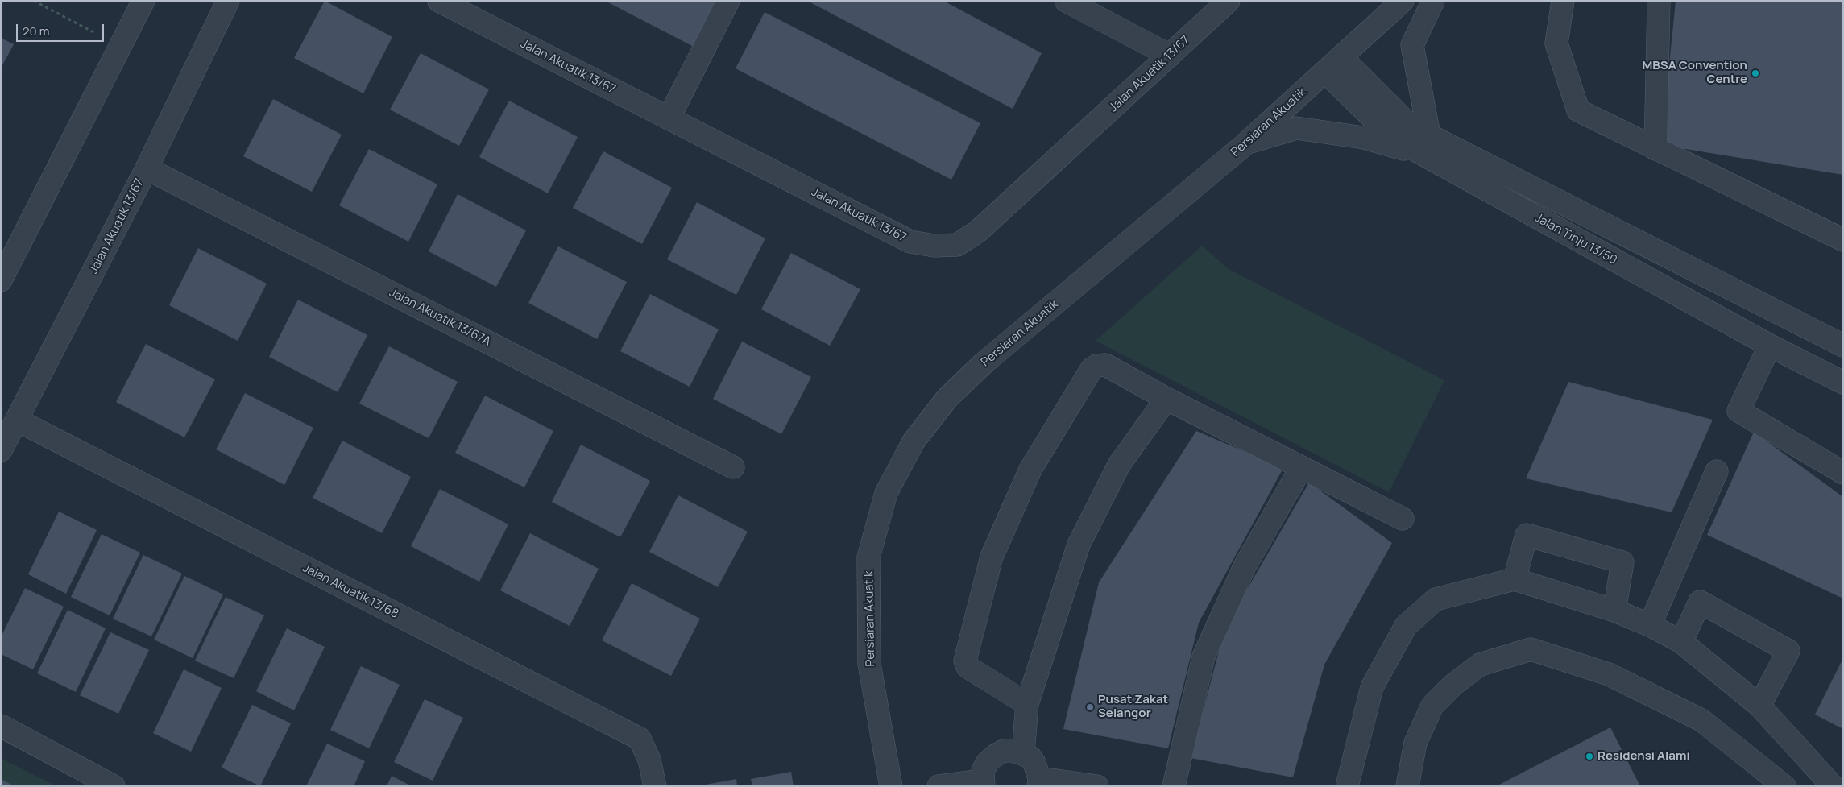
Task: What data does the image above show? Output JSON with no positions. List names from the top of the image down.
{
  "streets": {
    "street": [
      "Jalan Akuatik 13/67",
      "Persiaran Akuatik",
      "Jalan Tinju 13/50",
      "Jalan Akuatik 13/67A",
      "Jalan Akuatik 13/68"
    ]
  },
  "crossings": [
    ["Jalan Akuatik 13/67", "Jalan Akuatik 13/67A"],
    ["Jalan Akuatik 13/67", "Jalan Akuatik 13/68"],
    ["Persiaran Akuatik", "Jalan Tinju 13/50"]
  ],
  "places": ["MBSA Convention Centre", "Pusat Zakat Selangor", "Residensi Alami"],
  "scale_bar": "20 m"
}
